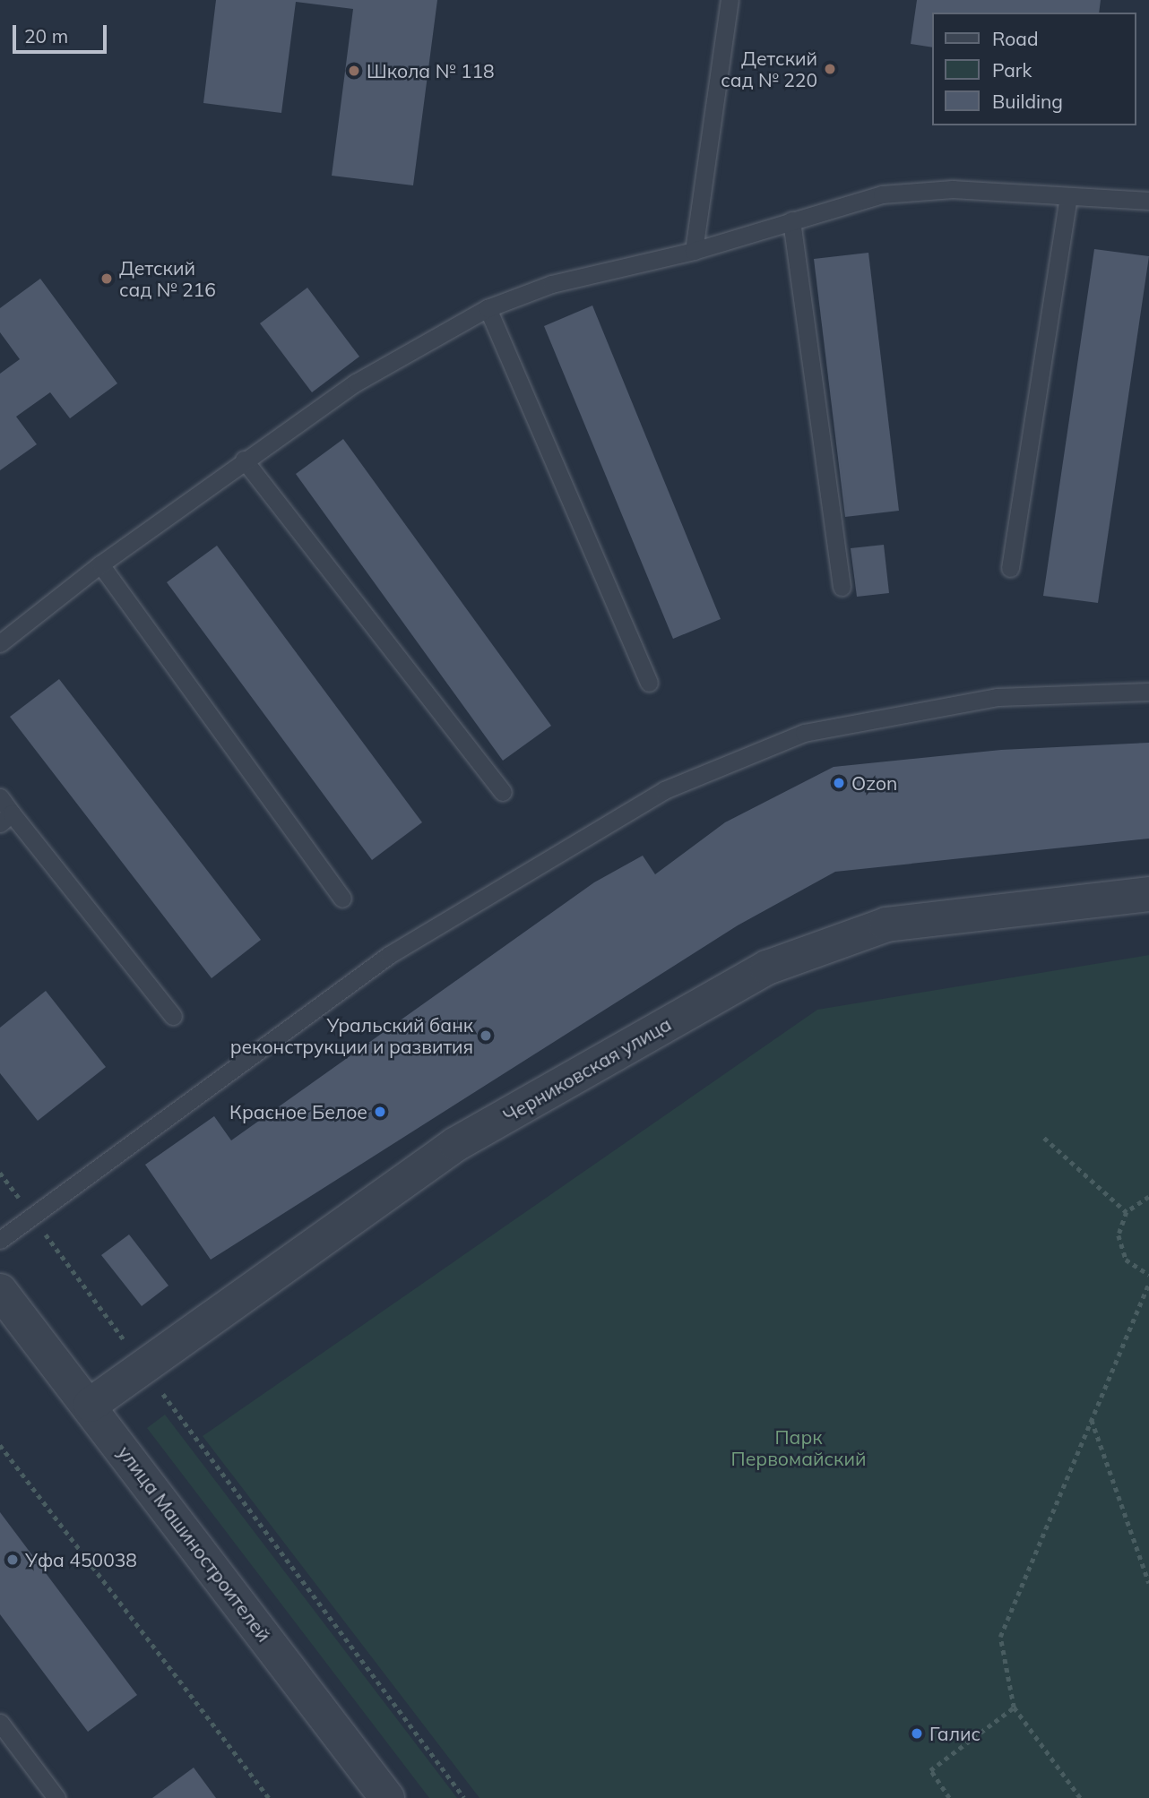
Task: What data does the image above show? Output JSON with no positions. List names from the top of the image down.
{
  "streets": {
    "street": ["Черниковская улица", "улица Машиностроителей"]
  },
  "crossings": [
    ["Черниковская улица", "улица Машиностроителей"]
  ],
  "parks": ["Парк Первомайский"],
  "places": [
    "Детский сад № 220",
    "Школа № 118",
    "Детский сад № 216",
    "Ozon",
    "Уральский банк реконструкции и развития",
    "Красное Белое",
    "Уфа 450038",
    "Галис"
  ],
  "legend": ["Road", "Park", "Building"],
  "scale_bar": "20 m"
}
